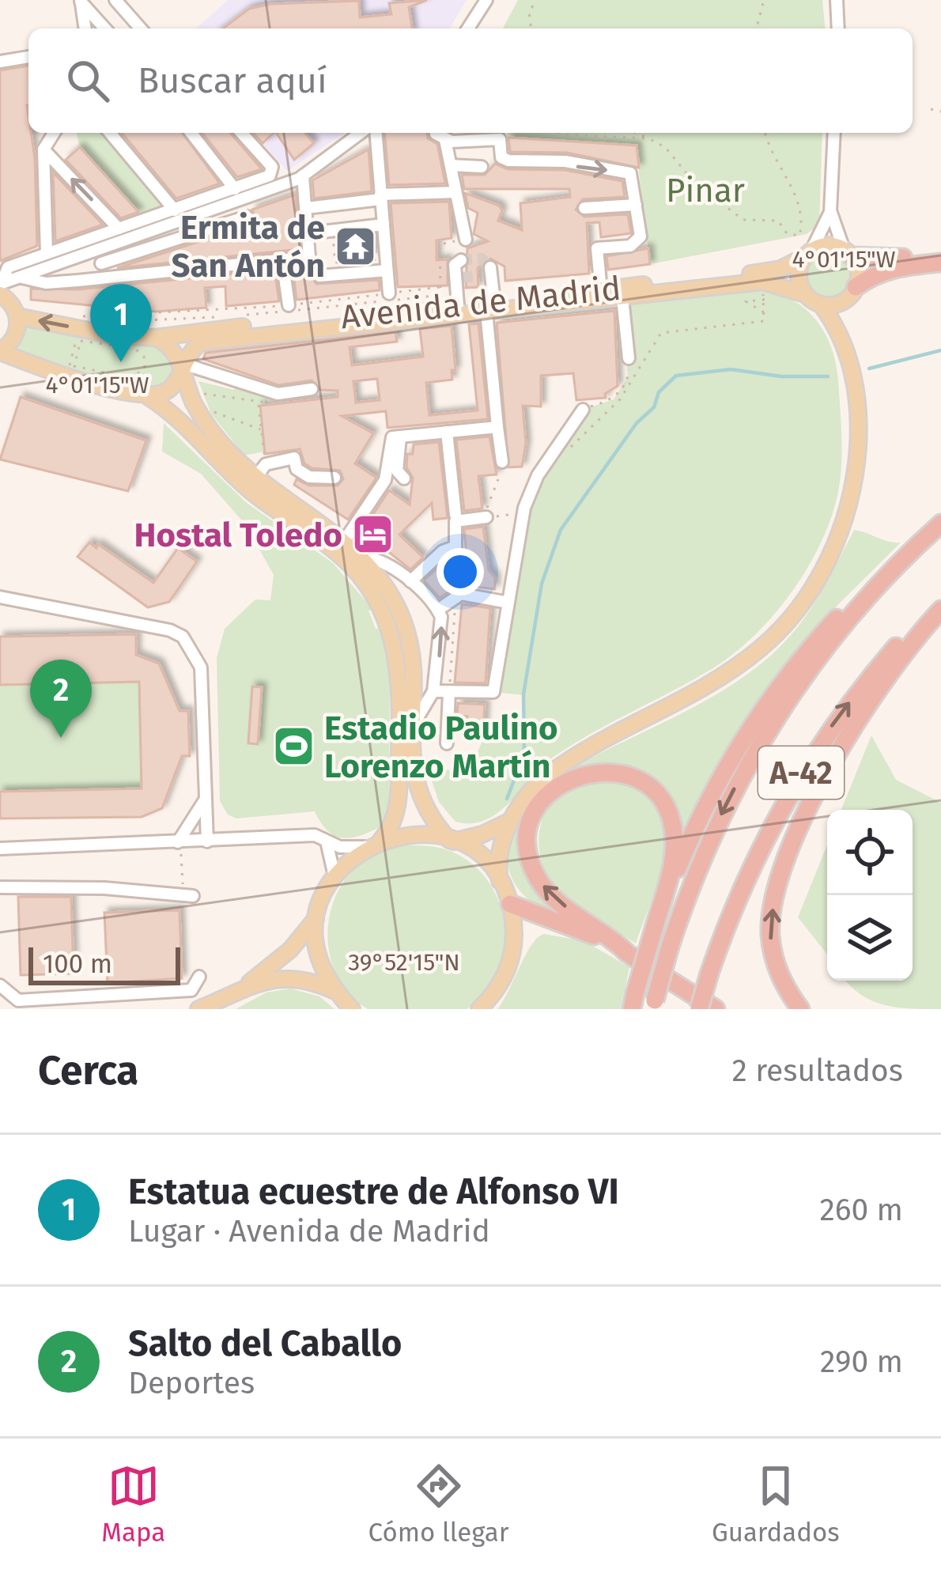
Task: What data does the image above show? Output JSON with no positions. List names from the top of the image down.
{
  "streets": {
    "highway": ["A-42"],
    "main road": ["Avenida de Madrid"]
  },
  "parks": ["Pinar"],
  "places": {
    "temple": ["Ermita de San Antón"],
    "hotel": ["Hostal Toledo"],
    "sports": ["Estadio Paulino Lorenzo Martín"]
  },
  "scale_bar": "100 m",
  "page": {
    "search": "Buscar aquí",
    "pins": ["1", "2"],
    "scale": "100 m",
    "heading": ["Cerca", "2 resultados"],
    "list": [
      {
        "mark": "1",
        "name": "Estatua ecuestre de Alfonso VI",
        "note": "Lugar · Avenida de Madrid",
        "value": "260 m"
      },
      {
        "mark": "2",
        "name": "Salto del Caballo",
        "note": "Deportes",
        "value": "290 m"
      }
    ],
    "nav": ["Mapa", "Cómo llegar", "Guardados"]
  },
  "coordinates": ["4°01'15\"W", "39°52'15\"N"]
}
